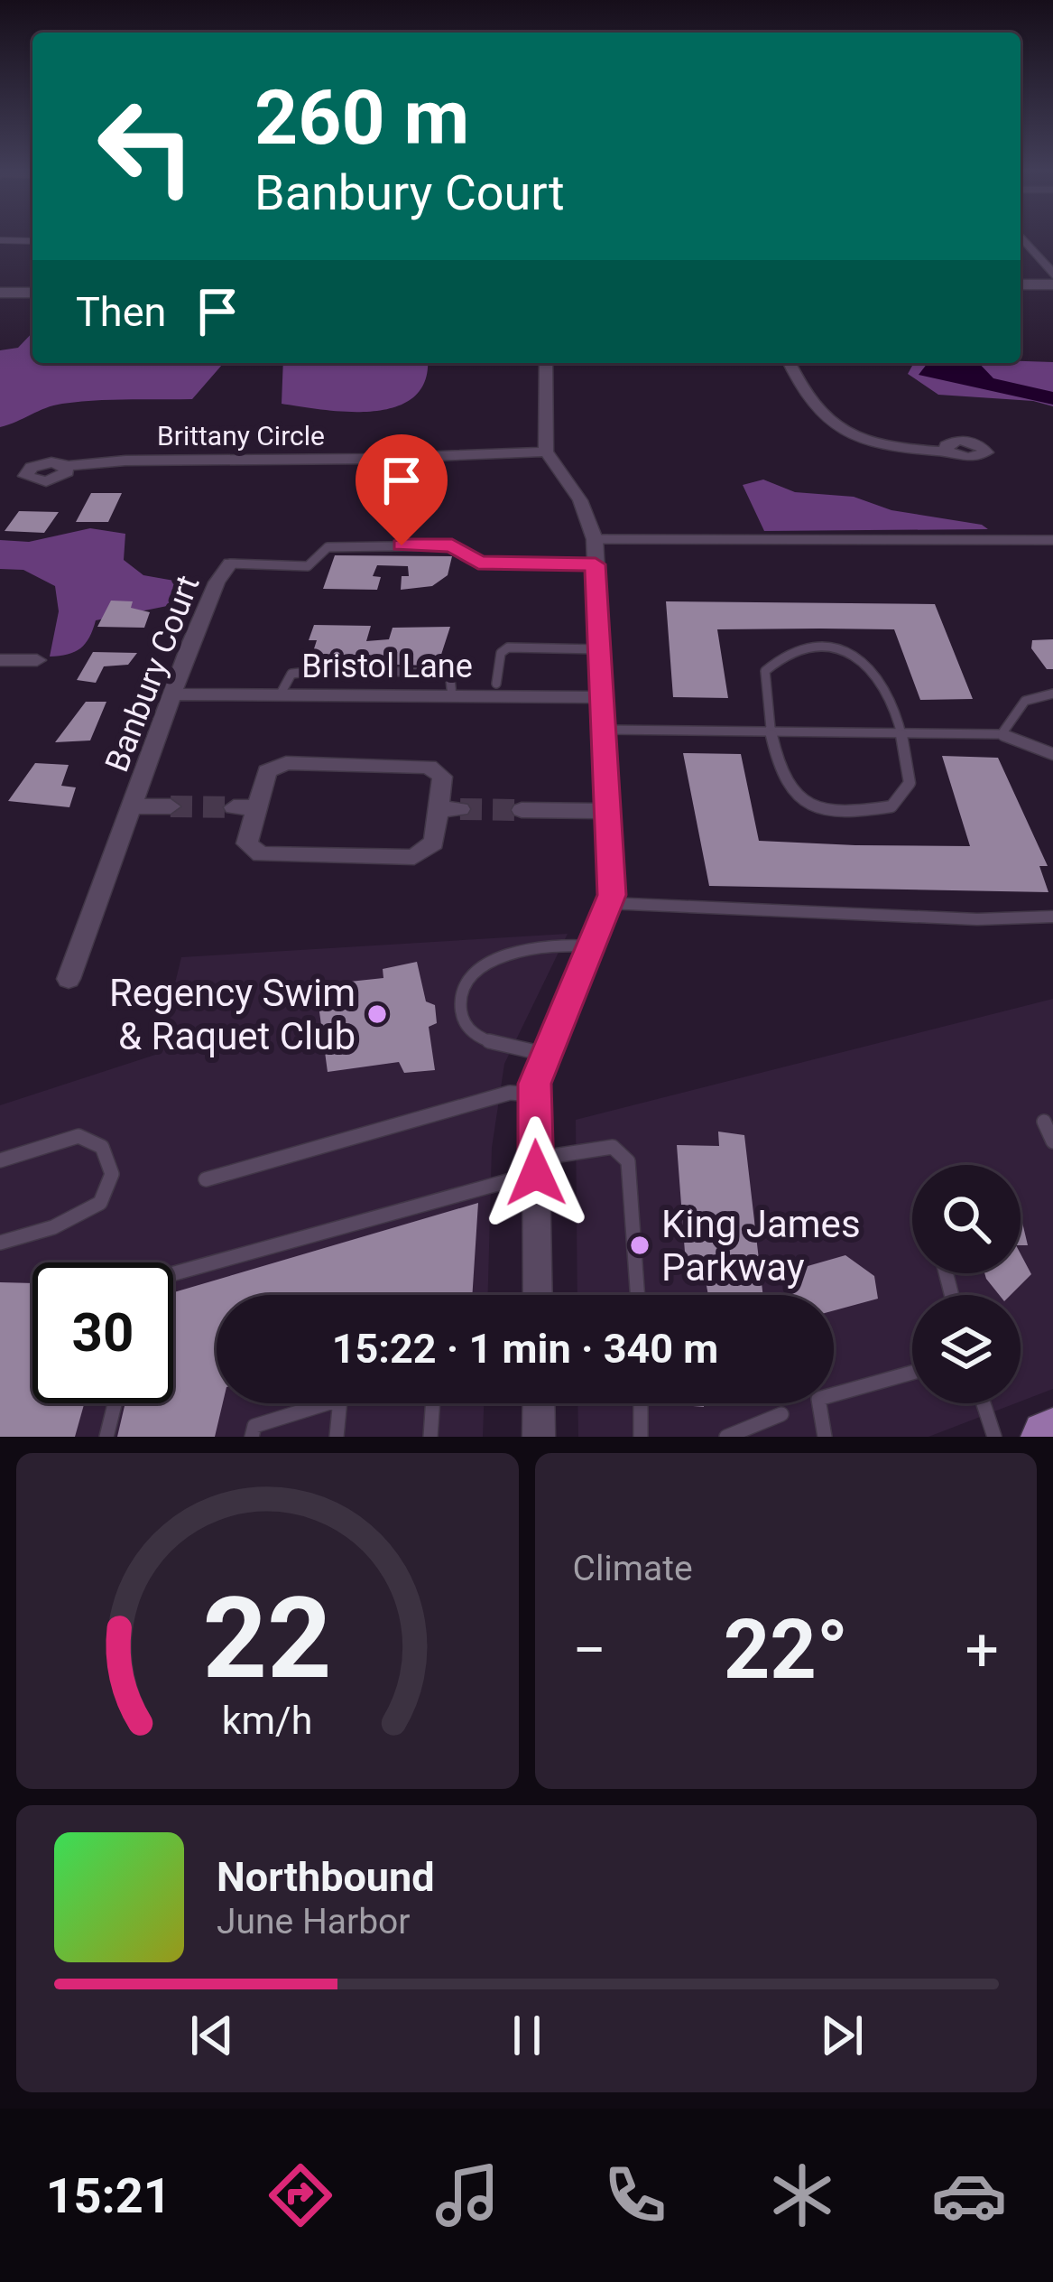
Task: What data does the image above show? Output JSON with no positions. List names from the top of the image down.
{
  "streets": {
    "street": ["Brittany Circle", "Bristol Lane", "Banbury Court"]
  },
  "crossings": [
    ["Bristol Lane", "Banbury Court"]
  ],
  "places": ["Regency Swim & Raquet Club", "King James Parkway"],
  "page": {
    "turn": ["260 m", "Banbury Court"],
    "then": "Then",
    "limit": "30",
    "trip": "15:22 · 1 min · 340 m",
    "tile": "Climate",
    "heat": ["−", "22°", "+"],
    "song": ["Northbound", "June Harbor"],
    "tabs": "15:21",
    "gauge": ["22", "km/h"]
  }
}
